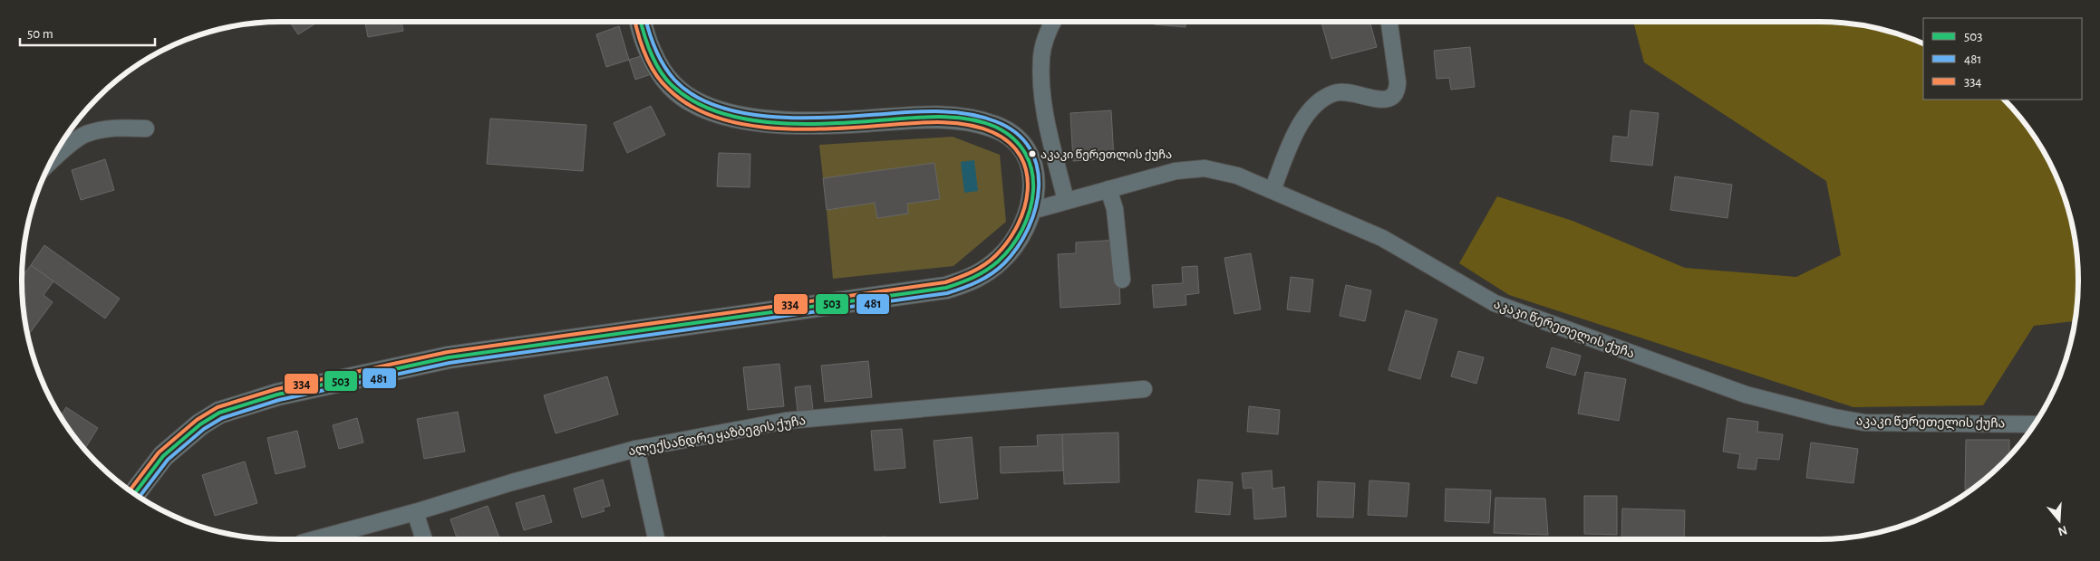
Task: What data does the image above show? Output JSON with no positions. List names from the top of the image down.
{
  "streets": {
    "street": ["აკაკი წერეთელის ქუჩა", "ალექსანდრე ყაზბეგის ქუჩა"]
  },
  "places": ["აკაკი წერეთლის ქუჩა"],
  "lines": ["transit line 503", "transit line 481", "transit line 334"],
  "legend": ["503", "481", "334"],
  "scale_bar": "50 m",
  "north": "bottom"
}
